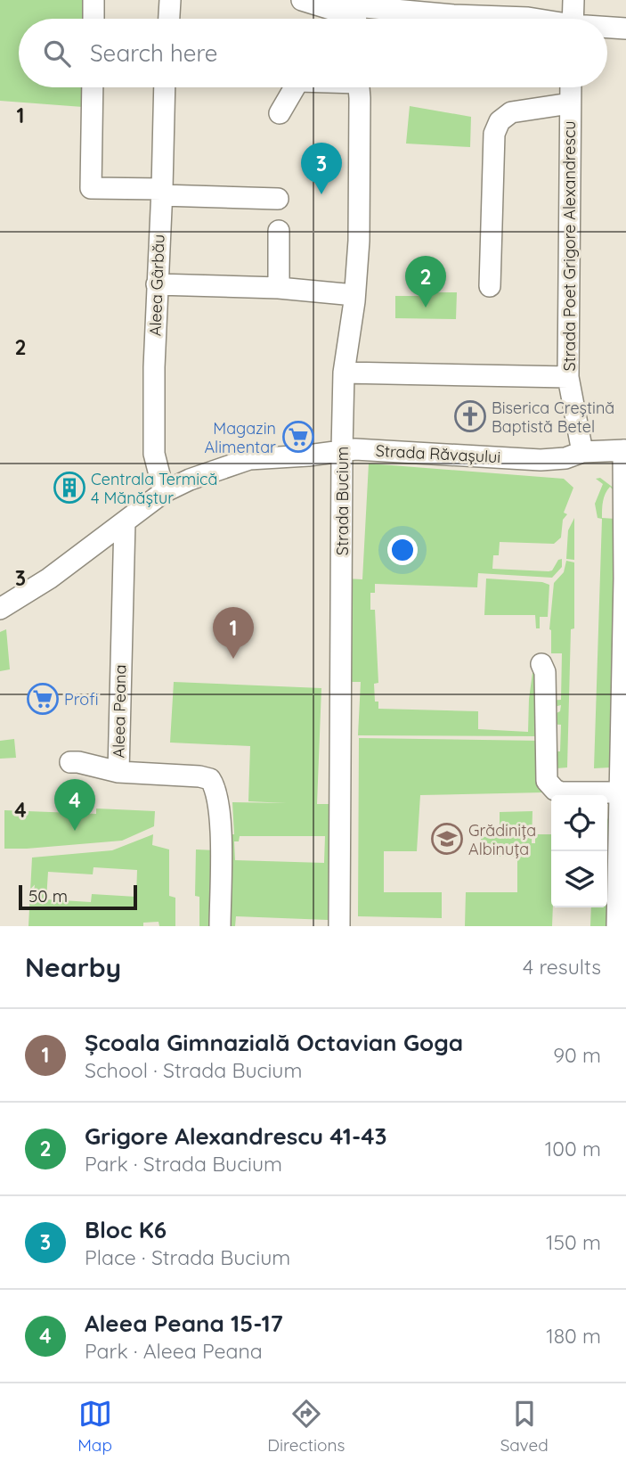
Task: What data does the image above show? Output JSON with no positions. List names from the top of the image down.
{
  "streets": {
    "street": [
      "Strada Poet Grigore Alexandrescu",
      "Aleea Gârbău",
      "Strada Răvașului",
      "Strada Bucium",
      "Aleea Peana"
    ]
  },
  "crossings": [
    ["Strada Poet Grigore Alexandrescu", "Strada Răvașului"],
    ["Aleea Gârbău", "Strada Răvașului"],
    ["Strada Răvașului", "Strada Bucium"],
    ["Strada Răvașului", "Aleea Peana"]
  ],
  "places": {
    "church": ["Biserica Creștină Baptistă Betel"],
    "supermarket": ["Magazin Alimentar", "Profi"],
    "building": ["Centrala Termică 4 Mănăștur"],
    "school or university": ["Grădinița Albinuța"]
  },
  "scale_bar": "50 m",
  "page": {
    "search": "Search here",
    "pins": [
      "3",
      "2",
      "1",
      "4"
    ],
    "scale": "50 m",
    "heading": ["Nearby", "4 results"],
    "list": [
      {
        "mark": "1",
        "name": "Școala Gimnazială Octavian Goga",
        "note": "School · Strada Bucium",
        "value": "90 m"
      },
      {
        "mark": "2",
        "name": "Grigore Alexandrescu 41-43",
        "note": "Park · Strada Bucium",
        "value": "100 m"
      },
      {
        "mark": "3",
        "name": "Bloc K6",
        "note": "Place · Strada Bucium",
        "value": "150 m"
      },
      {
        "mark": "4",
        "name": "Aleea Peana 15-17",
        "note": "Park · Aleea Peana",
        "value": "180 m"
      }
    ],
    "nav": ["Map", "Directions", "Saved"]
  },
  "grid": {
    "rows": [
      "1",
      "2",
      "3",
      "4"
    ]
  }
}
